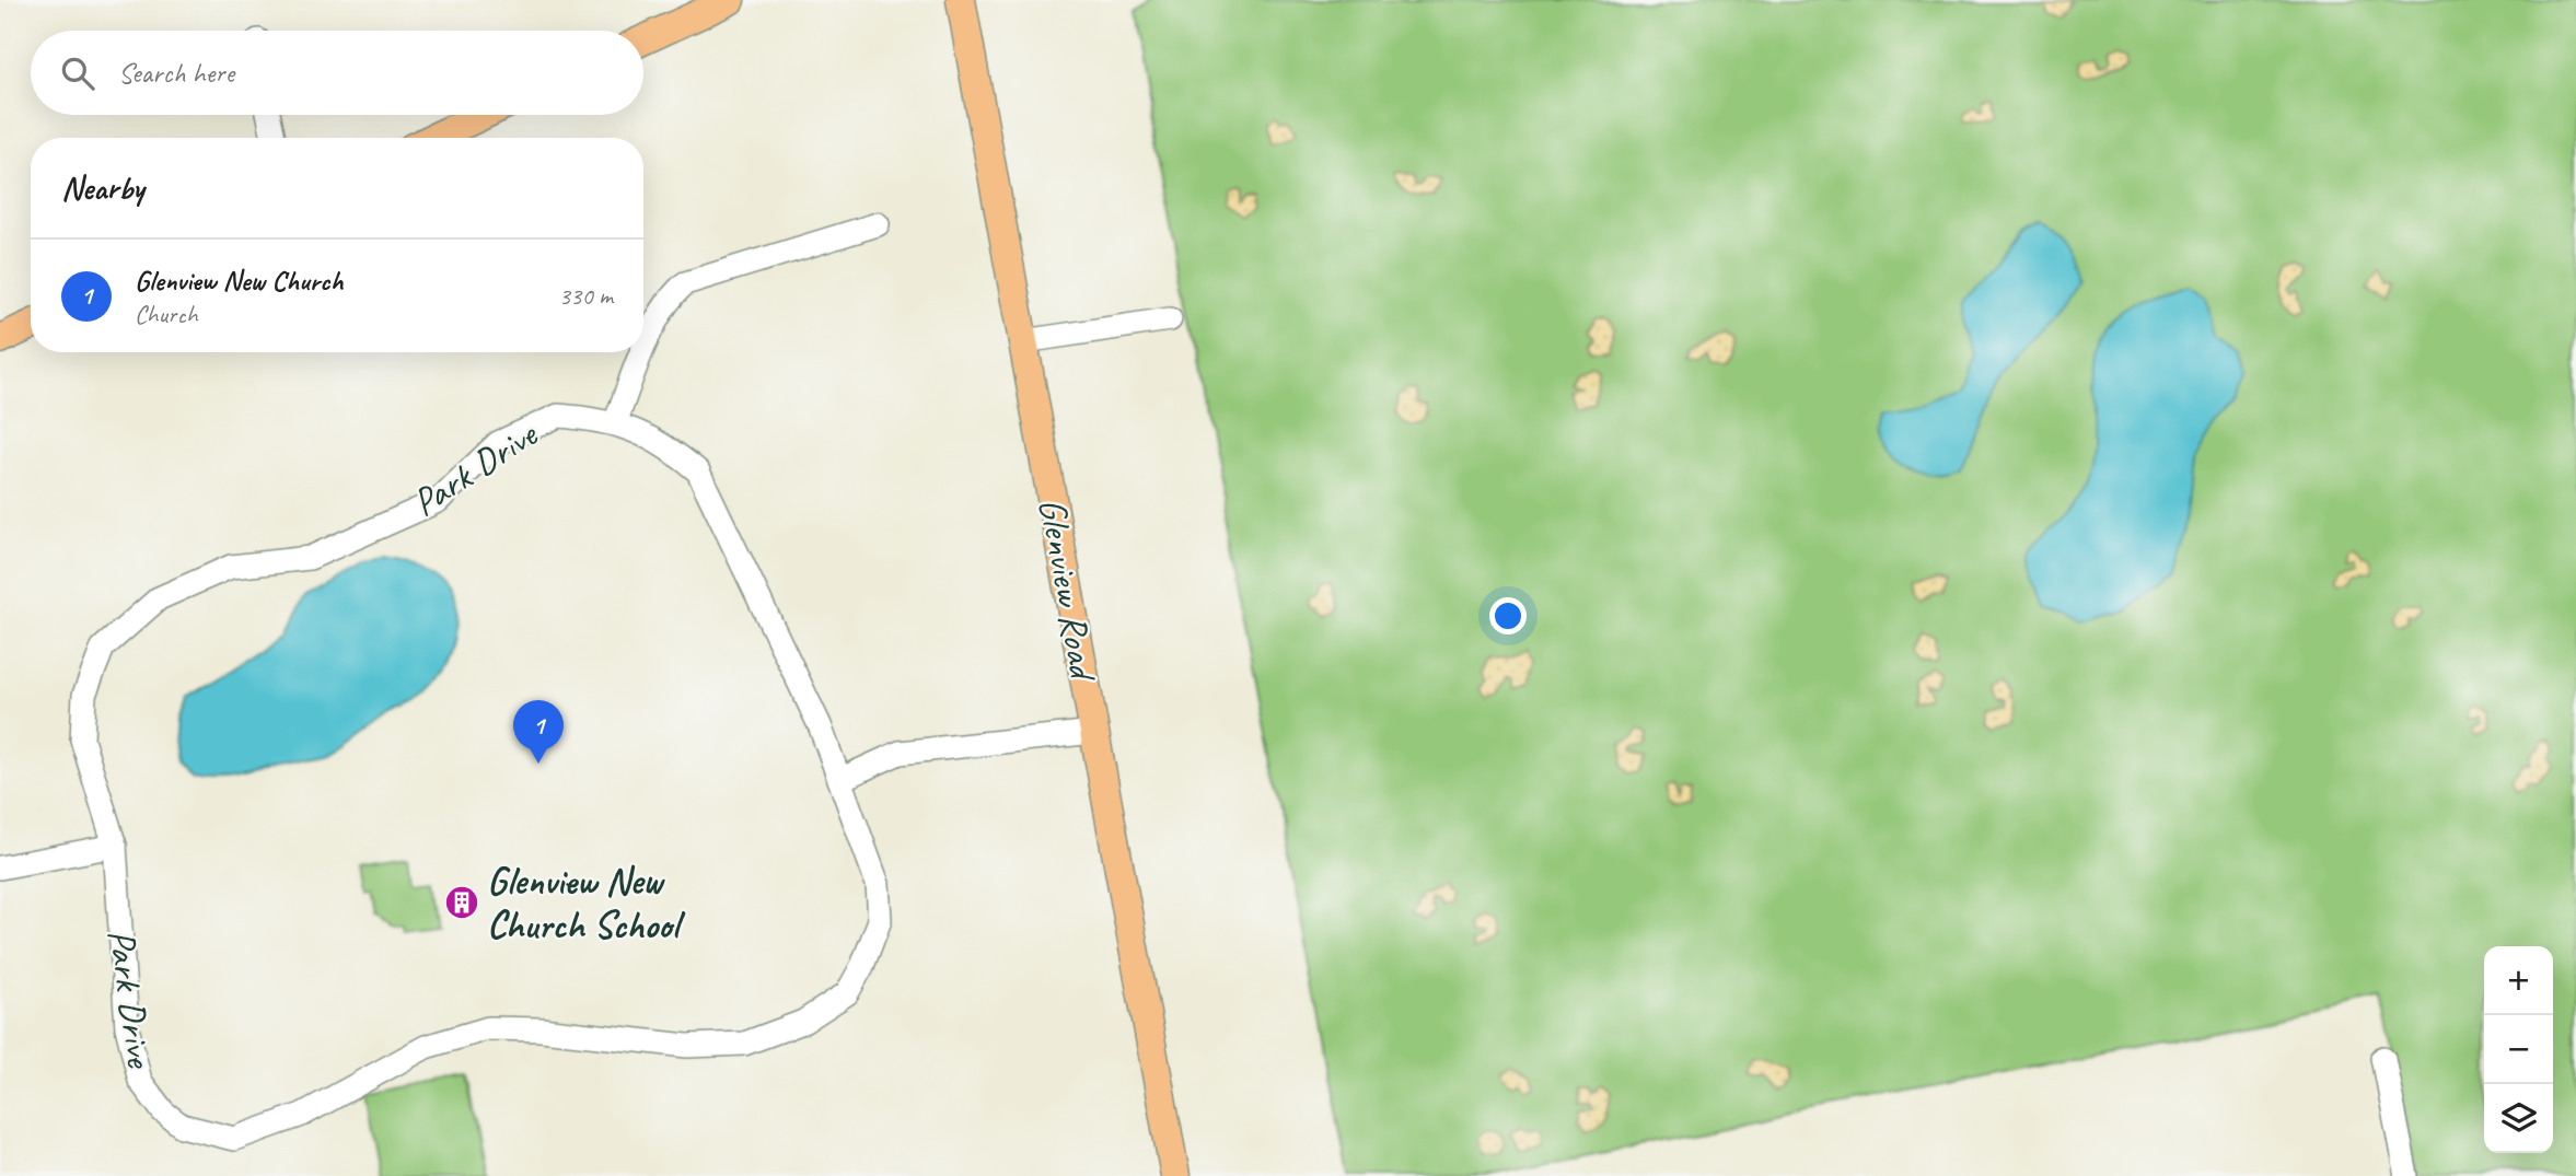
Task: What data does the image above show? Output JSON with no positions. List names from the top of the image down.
{
  "streets": {
    "main road": ["Glenview Road"],
    "street": ["Park Drive"]
  },
  "places": {
    "building": ["Glenview New Church School"]
  },
  "page": {
    "search": "Search here",
    "heading": "Nearby",
    "list": [
      {
        "mark": "1",
        "name": "Glenview New Church",
        "note": "Church",
        "value": "330 m"
      }
    ],
    "pins": "1",
    "map_buttons": ["+", "−"]
  }
}
